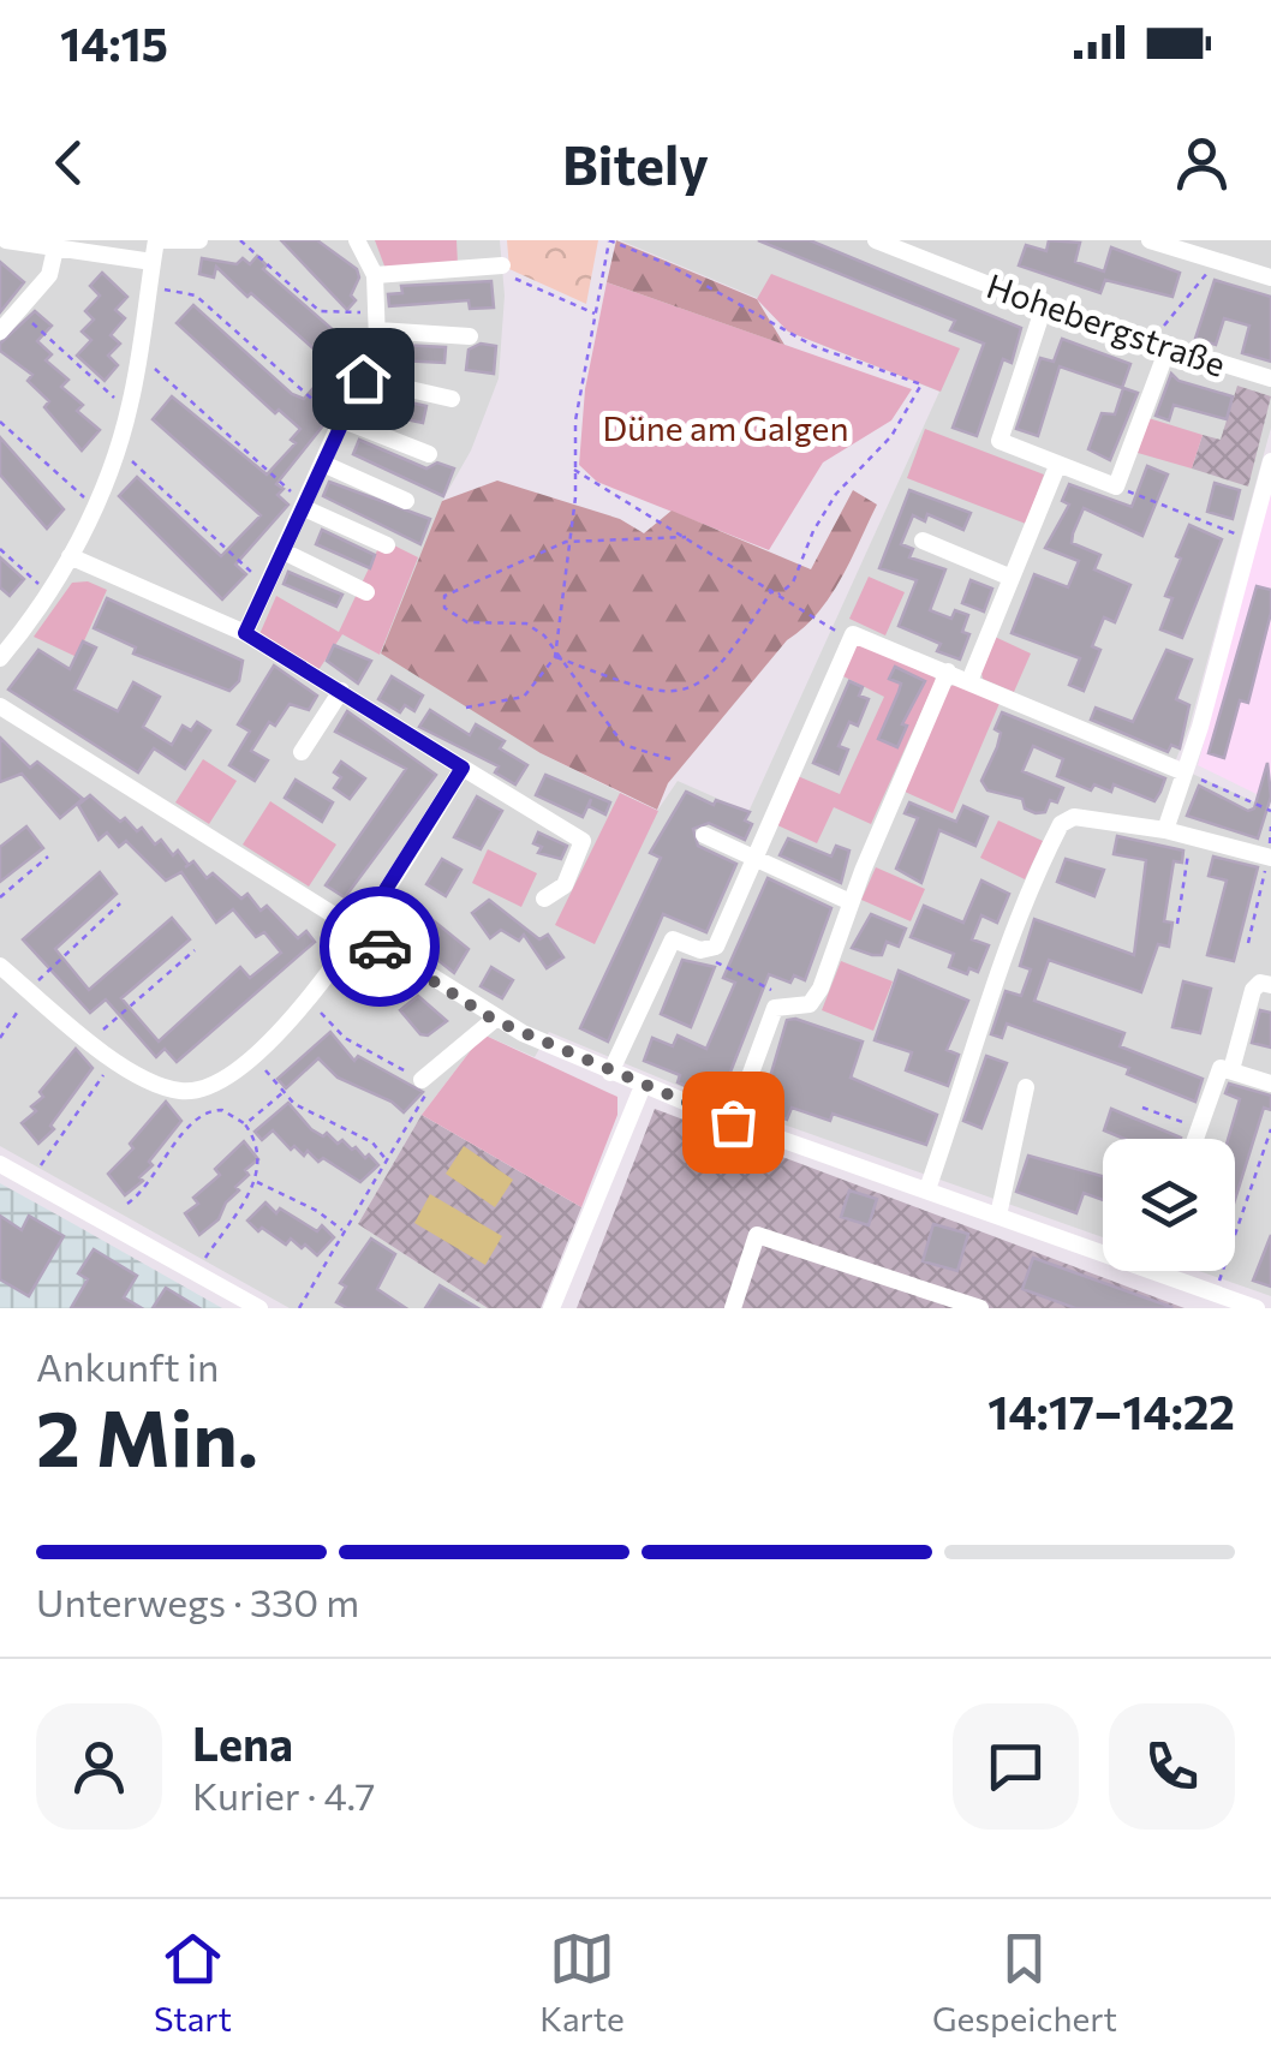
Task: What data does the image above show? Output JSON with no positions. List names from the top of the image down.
{
  "streets": {
    "street": ["Hohebergstraße"]
  },
  "parks": ["Düne am Galgen"],
  "page": {
    "status": "14:15",
    "header": "Bitely",
    "heading": ["2 Min.", "Ankunft in", "14:17–14:22"],
    "panel": ["Lena", "Kurier · 4.7"],
    "bar": "Unterwegs · 330 m",
    "tabs": ["Start", "Karte", "Gespeichert"]
  }
}
